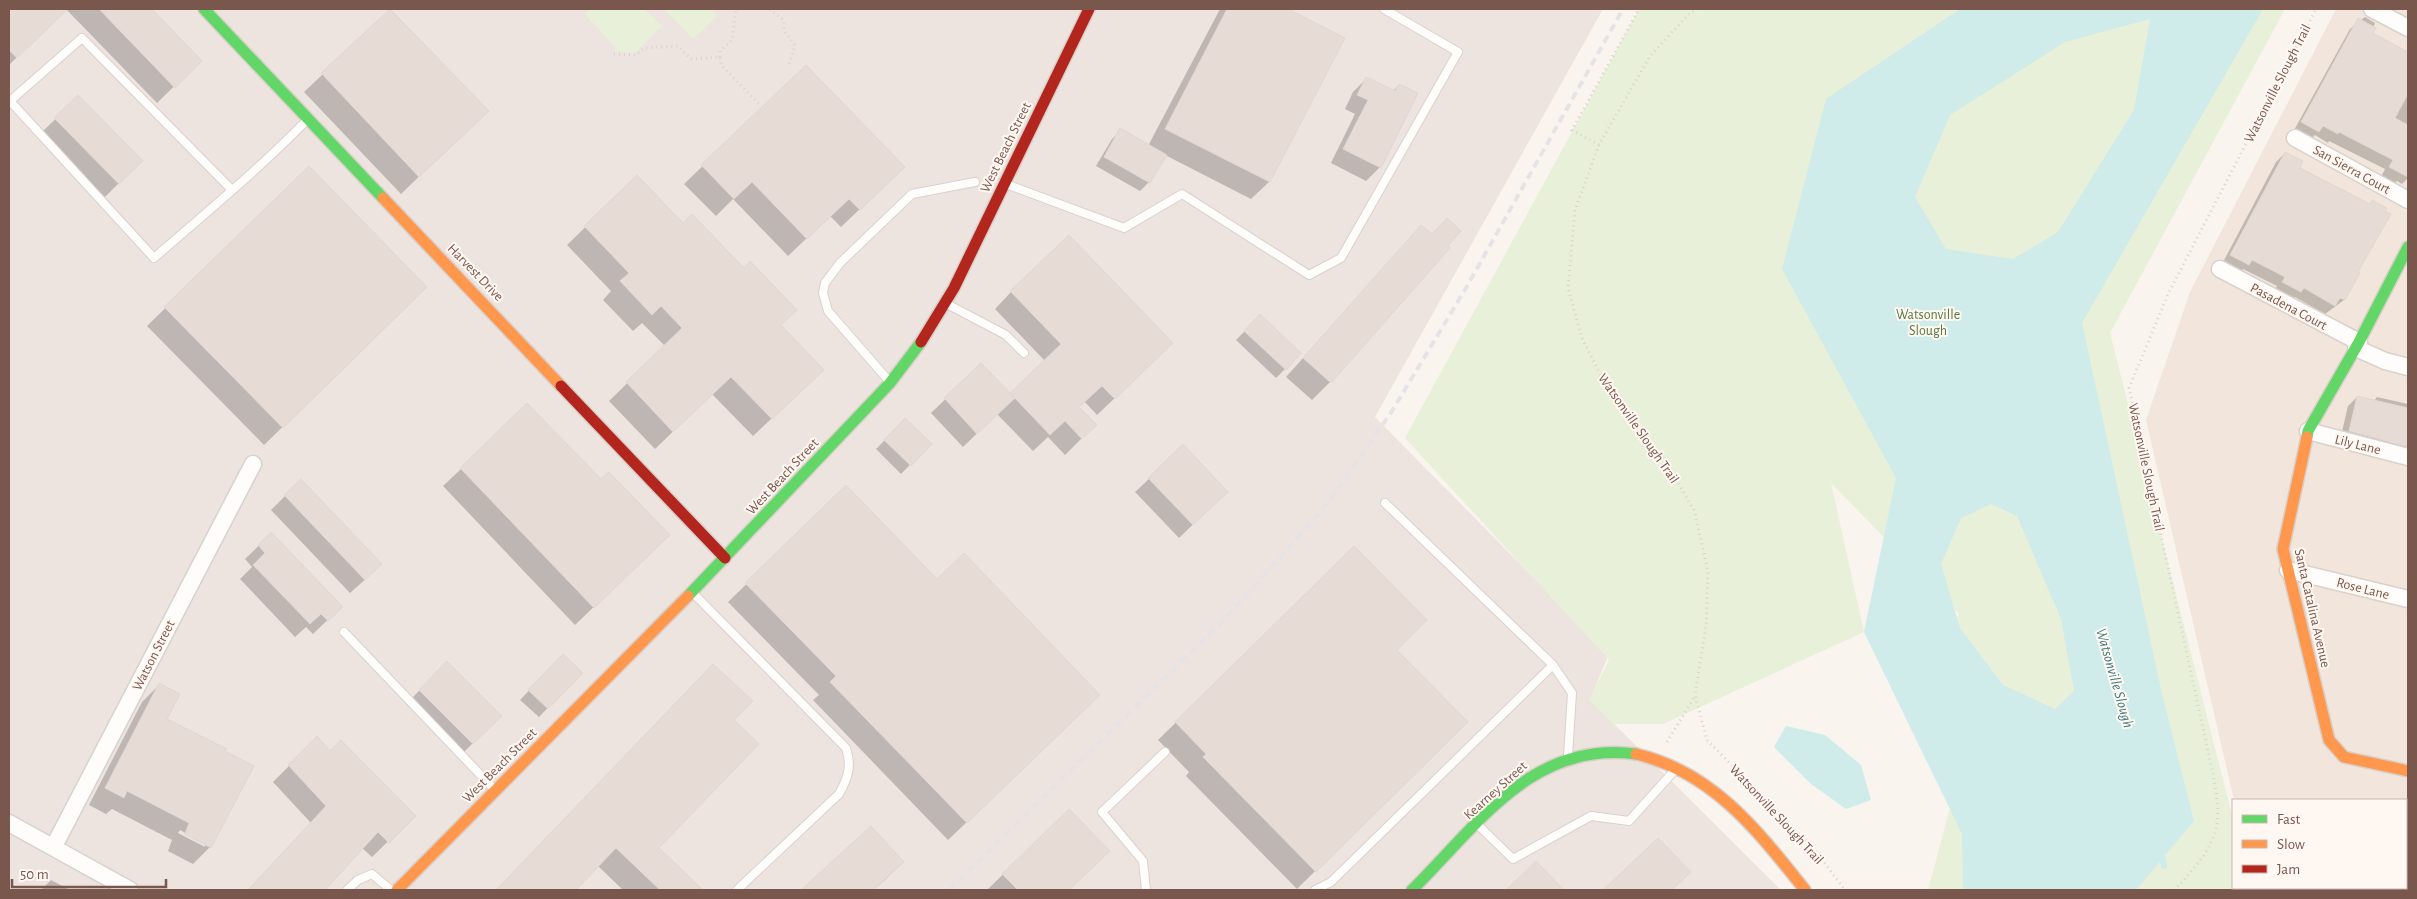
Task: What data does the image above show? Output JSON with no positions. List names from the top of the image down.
{
  "streets": {
    "street": [
      "West Beach Street",
      "San Sierra Court",
      "Harvest Drive",
      "Pasadena Court",
      "Lily Lane",
      "Rose Lane",
      "Santa Catalina Avenue",
      "Watson Street",
      "Kearney Street"
    ],
    "path": ["Watsonville Slough Trail"]
  },
  "crossings": [
    ["West Beach Street", "Harvest Drive"],
    ["Pasadena Court", "Santa Catalina Avenue"],
    ["Lily Lane", "Santa Catalina Avenue"],
    ["Rose Lane", "Santa Catalina Avenue"]
  ],
  "water": ["Watsonville Slough"],
  "parks": ["Watsonville Slough"],
  "legend": ["Fast", "Slow", "Jam"],
  "scale_bar": "50 m"
}
